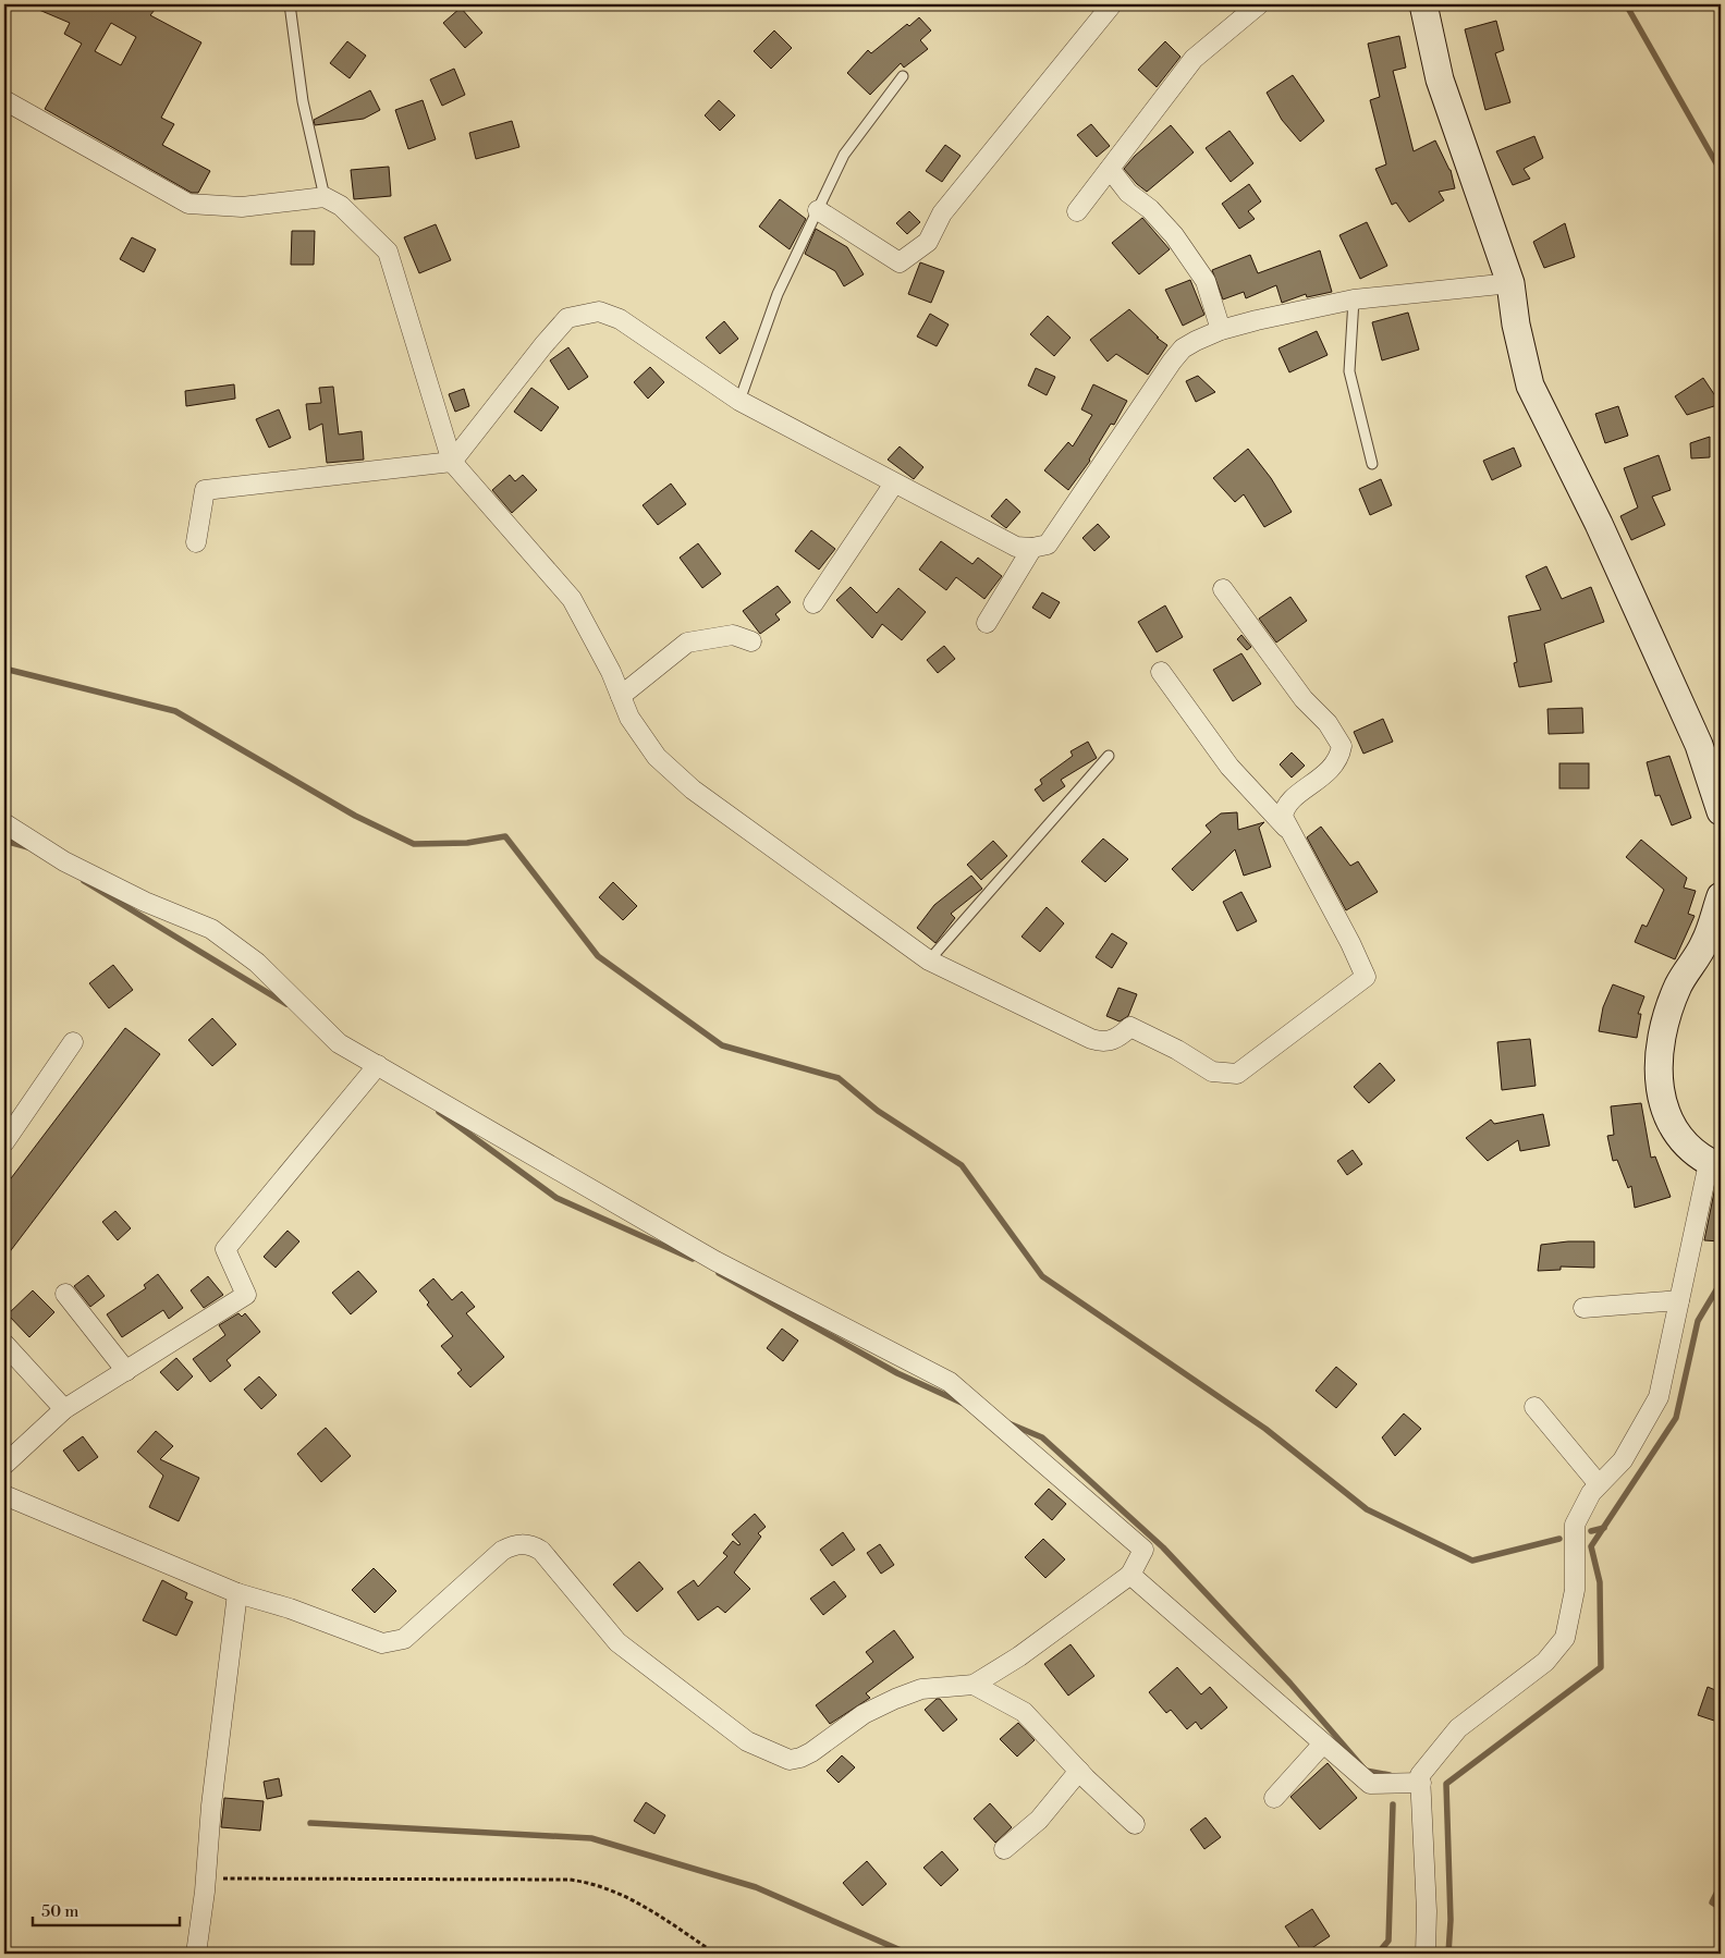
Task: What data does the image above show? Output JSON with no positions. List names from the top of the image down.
{
  "scale_bar": "50 m"
}
